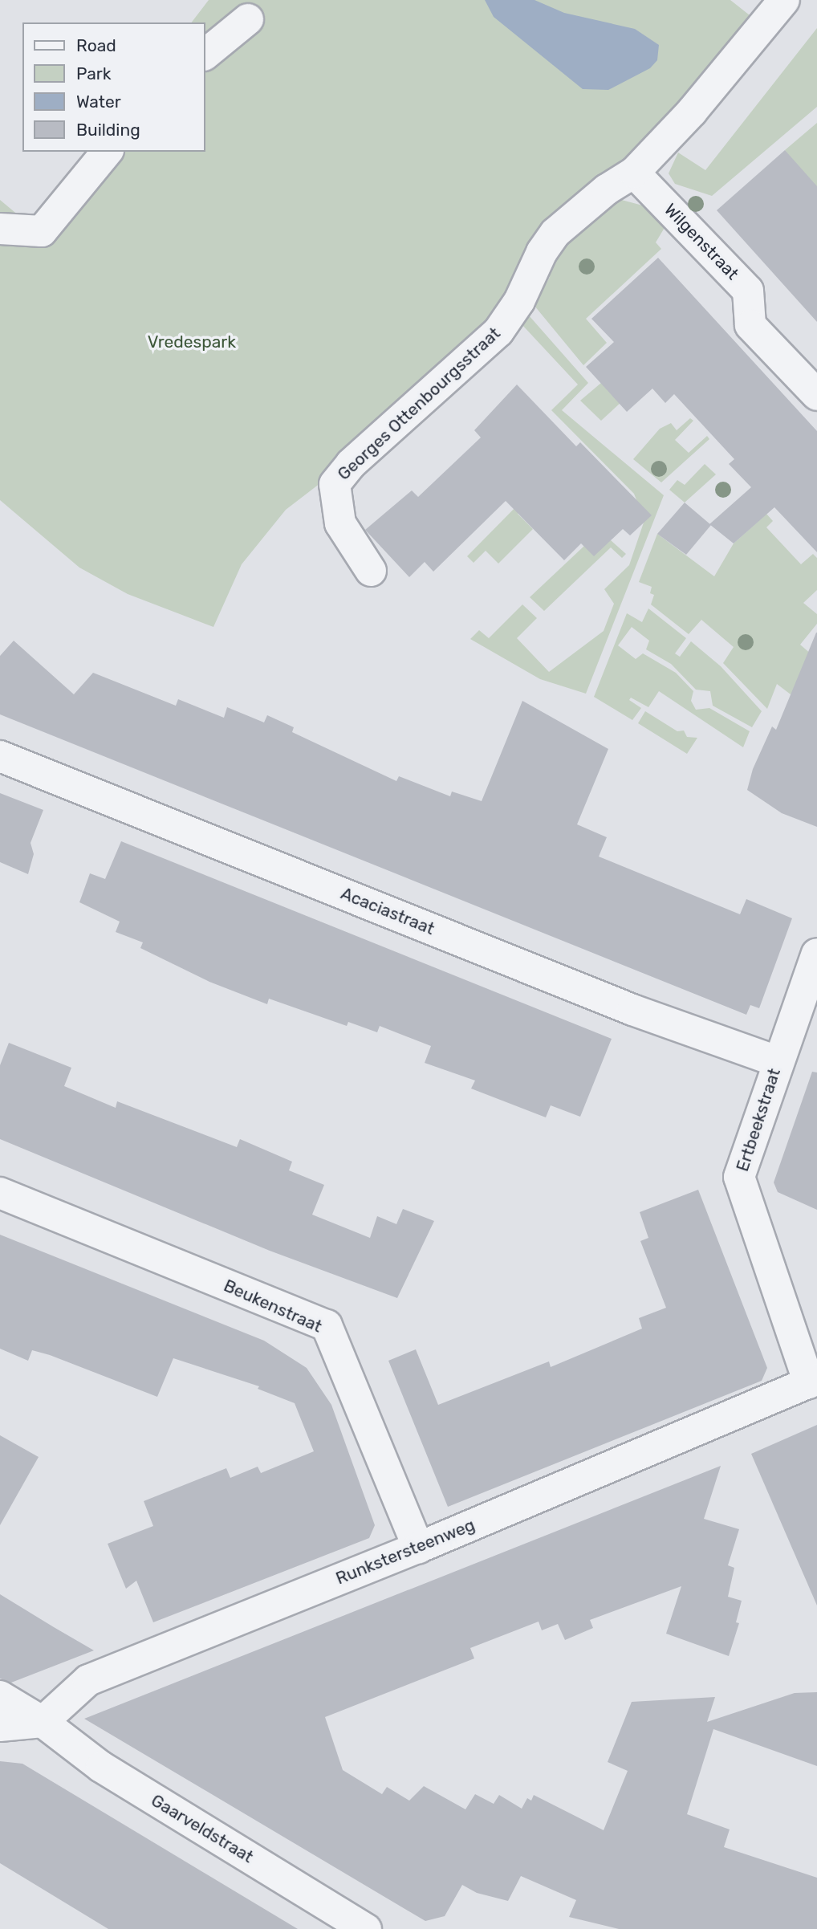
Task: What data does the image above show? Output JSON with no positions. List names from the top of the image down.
{
  "streets": {
    "street": [
      "Wilgenstraat",
      "Georges Ottenbourgsstraat",
      "Acaciastraat",
      "Ertbeekstraat",
      "Beukenstraat",
      "Runkstersteenweg",
      "Gaarveldstraat"
    ]
  },
  "crossings": [
    ["Wilgenstraat", "Georges Ottenbourgsstraat"],
    ["Acaciastraat", "Ertbeekstraat"],
    ["Ertbeekstraat", "Runkstersteenweg"],
    ["Beukenstraat", "Runkstersteenweg"],
    ["Runkstersteenweg", "Gaarveldstraat"]
  ],
  "parks": ["Vredespark"],
  "legend": [
    "Road",
    "Park",
    "Water",
    "Building"
  ]
}
